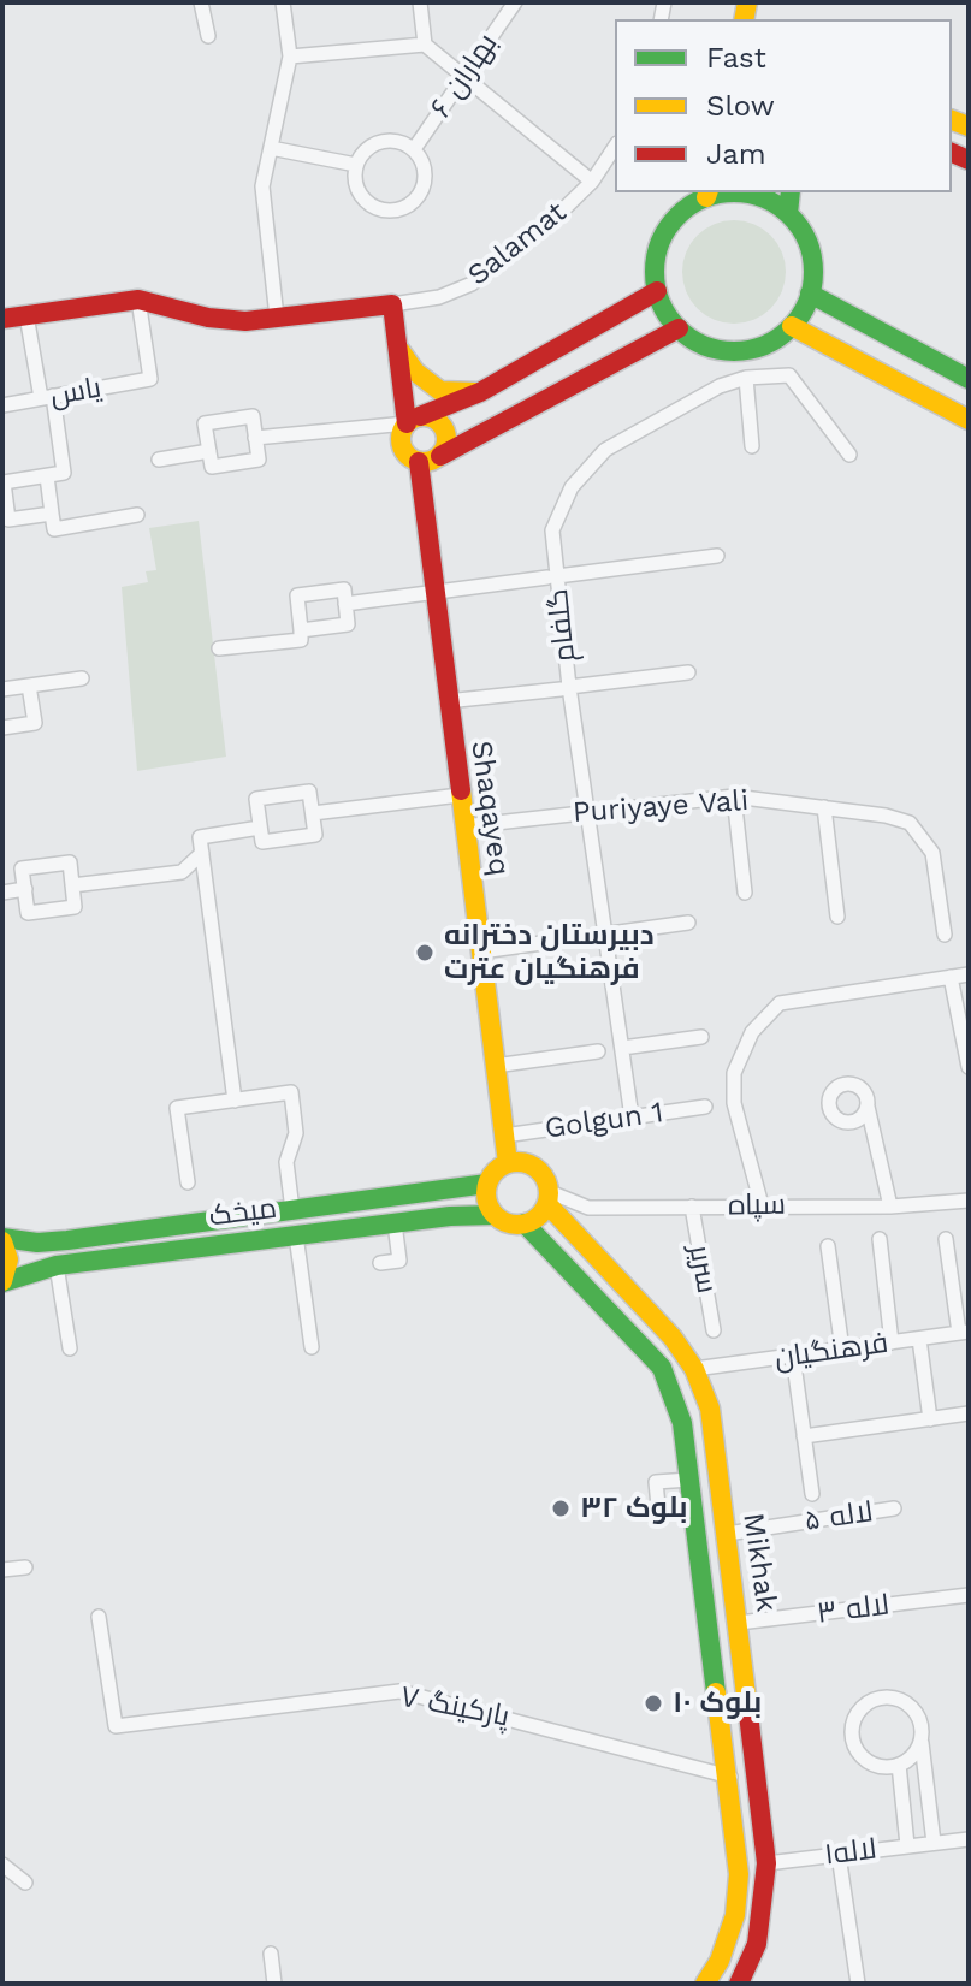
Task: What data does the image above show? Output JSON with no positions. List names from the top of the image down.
{
  "streets": {
    "main road": ["Shaqayeq", "میخک", "Mikhak"],
    "street": [
      "بهاران ۶",
      "Salamat",
      "یاس",
      "گلفام",
      "Puriyaye Vali",
      "Golgun 1",
      "سپاه",
      "سریر",
      "فرهنگیان",
      "لاله ۵",
      "لاله ۳",
      "پارکینگ ۷",
      "لاله۱"
    ]
  },
  "crossings": [
    ["گلفام", "Puriyaye Vali"],
    ["گلفام", "Golgun 1"],
    ["Puriyaye Vali", "Shaqayeq"],
    ["Shaqayeq", "Golgun 1"],
    ["Shaqayeq", "سپاه"],
    ["Shaqayeq", "میخک"],
    ["Shaqayeq", "Mikhak"],
    ["سپاه", "میخک"],
    ["سپاه", "سریر"],
    ["سپاه", "Mikhak"],
    ["میخک", "Mikhak"],
    ["فرهنگیان", "Mikhak"],
    ["لاله ۵", "Mikhak"],
    ["Mikhak", "لاله ۳"],
    ["Mikhak", "پارکینگ ۷"],
    ["Mikhak", "لاله۱"]
  ],
  "places": ["دبیرستان دخترانه فرهنگیان عترت", "بلوک ۳۲", "بلوک ۱۰"],
  "legend": ["Fast", "Slow", "Jam"]
}
